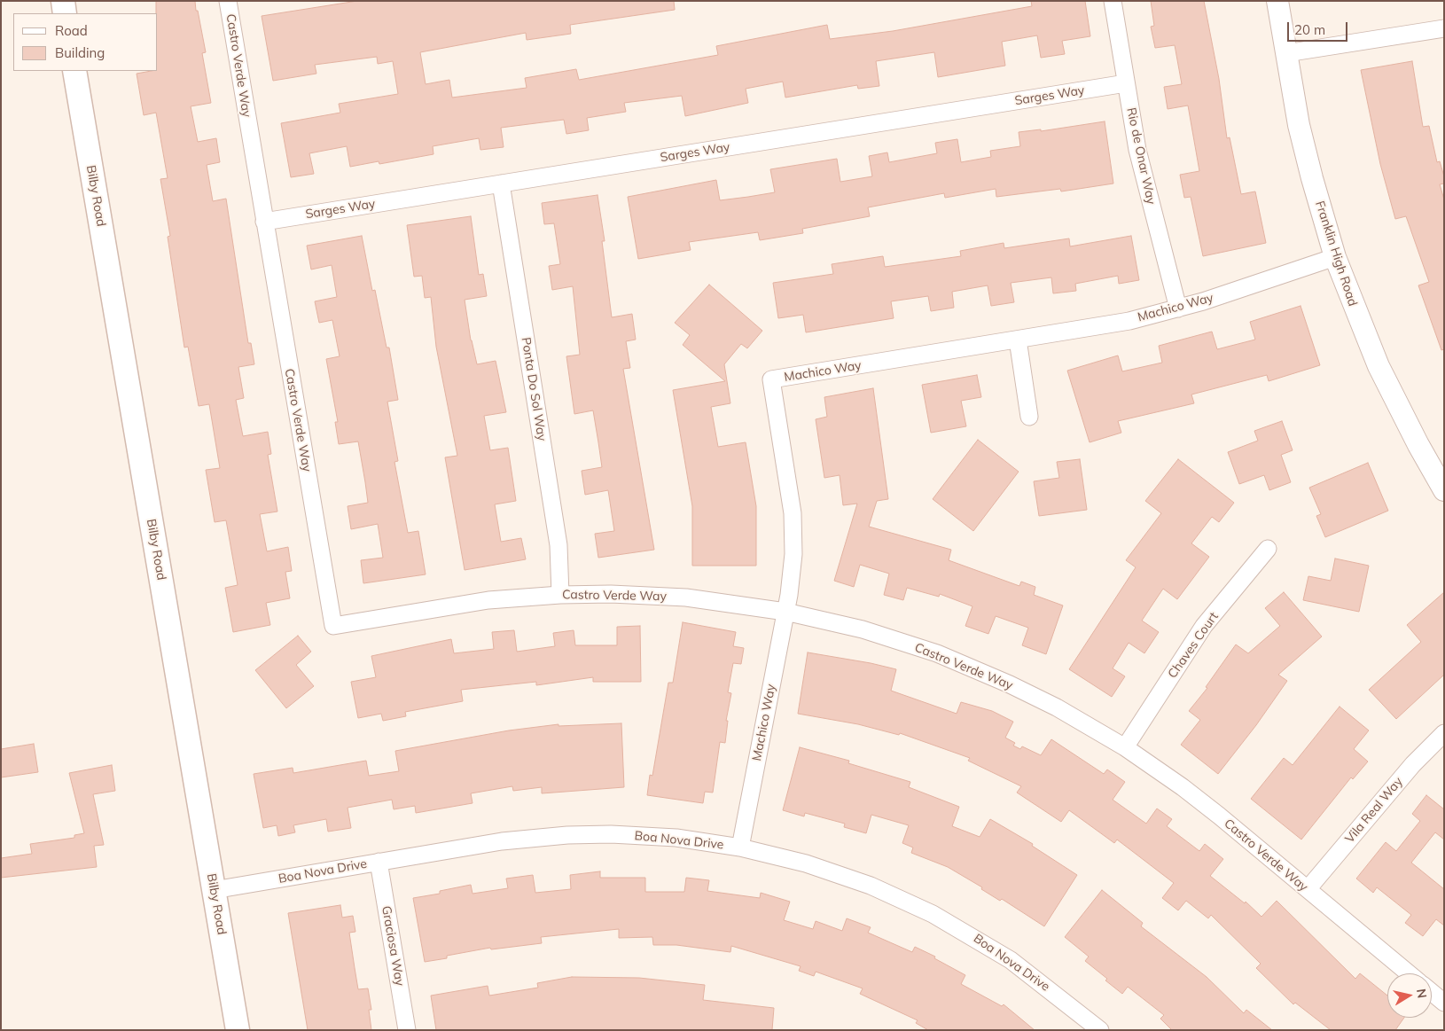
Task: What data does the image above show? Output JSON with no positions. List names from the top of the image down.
{
  "streets": {
    "main road": ["Bilby Road"],
    "street": [
      "Castro Verde Way",
      "Sarges Way",
      "Rio de Onar Way",
      "Franklin High Road",
      "Machico Way",
      "Ponta Do Sol Way",
      "Chaves Court",
      "Vila Real Way",
      "Boa Nova Drive",
      "Graciosa Way"
    ]
  },
  "crossings": [
    ["Castro Verde Way", "Sarges Way"],
    ["Castro Verde Way", "Machico Way"],
    ["Castro Verde Way", "Ponta Do Sol Way"],
    ["Castro Verde Way", "Chaves Court"],
    ["Castro Verde Way", "Vila Real Way"],
    ["Sarges Way", "Rio de Onar Way"],
    ["Sarges Way", "Ponta Do Sol Way"],
    ["Rio de Onar Way", "Machico Way"],
    ["Bilby Road", "Boa Nova Drive"],
    ["Franklin High Road", "Machico Way"],
    ["Machico Way", "Boa Nova Drive"],
    ["Boa Nova Drive", "Graciosa Way"]
  ],
  "legend": ["Road", "Building"],
  "scale_bar": "20 m",
  "north": "right"
}
